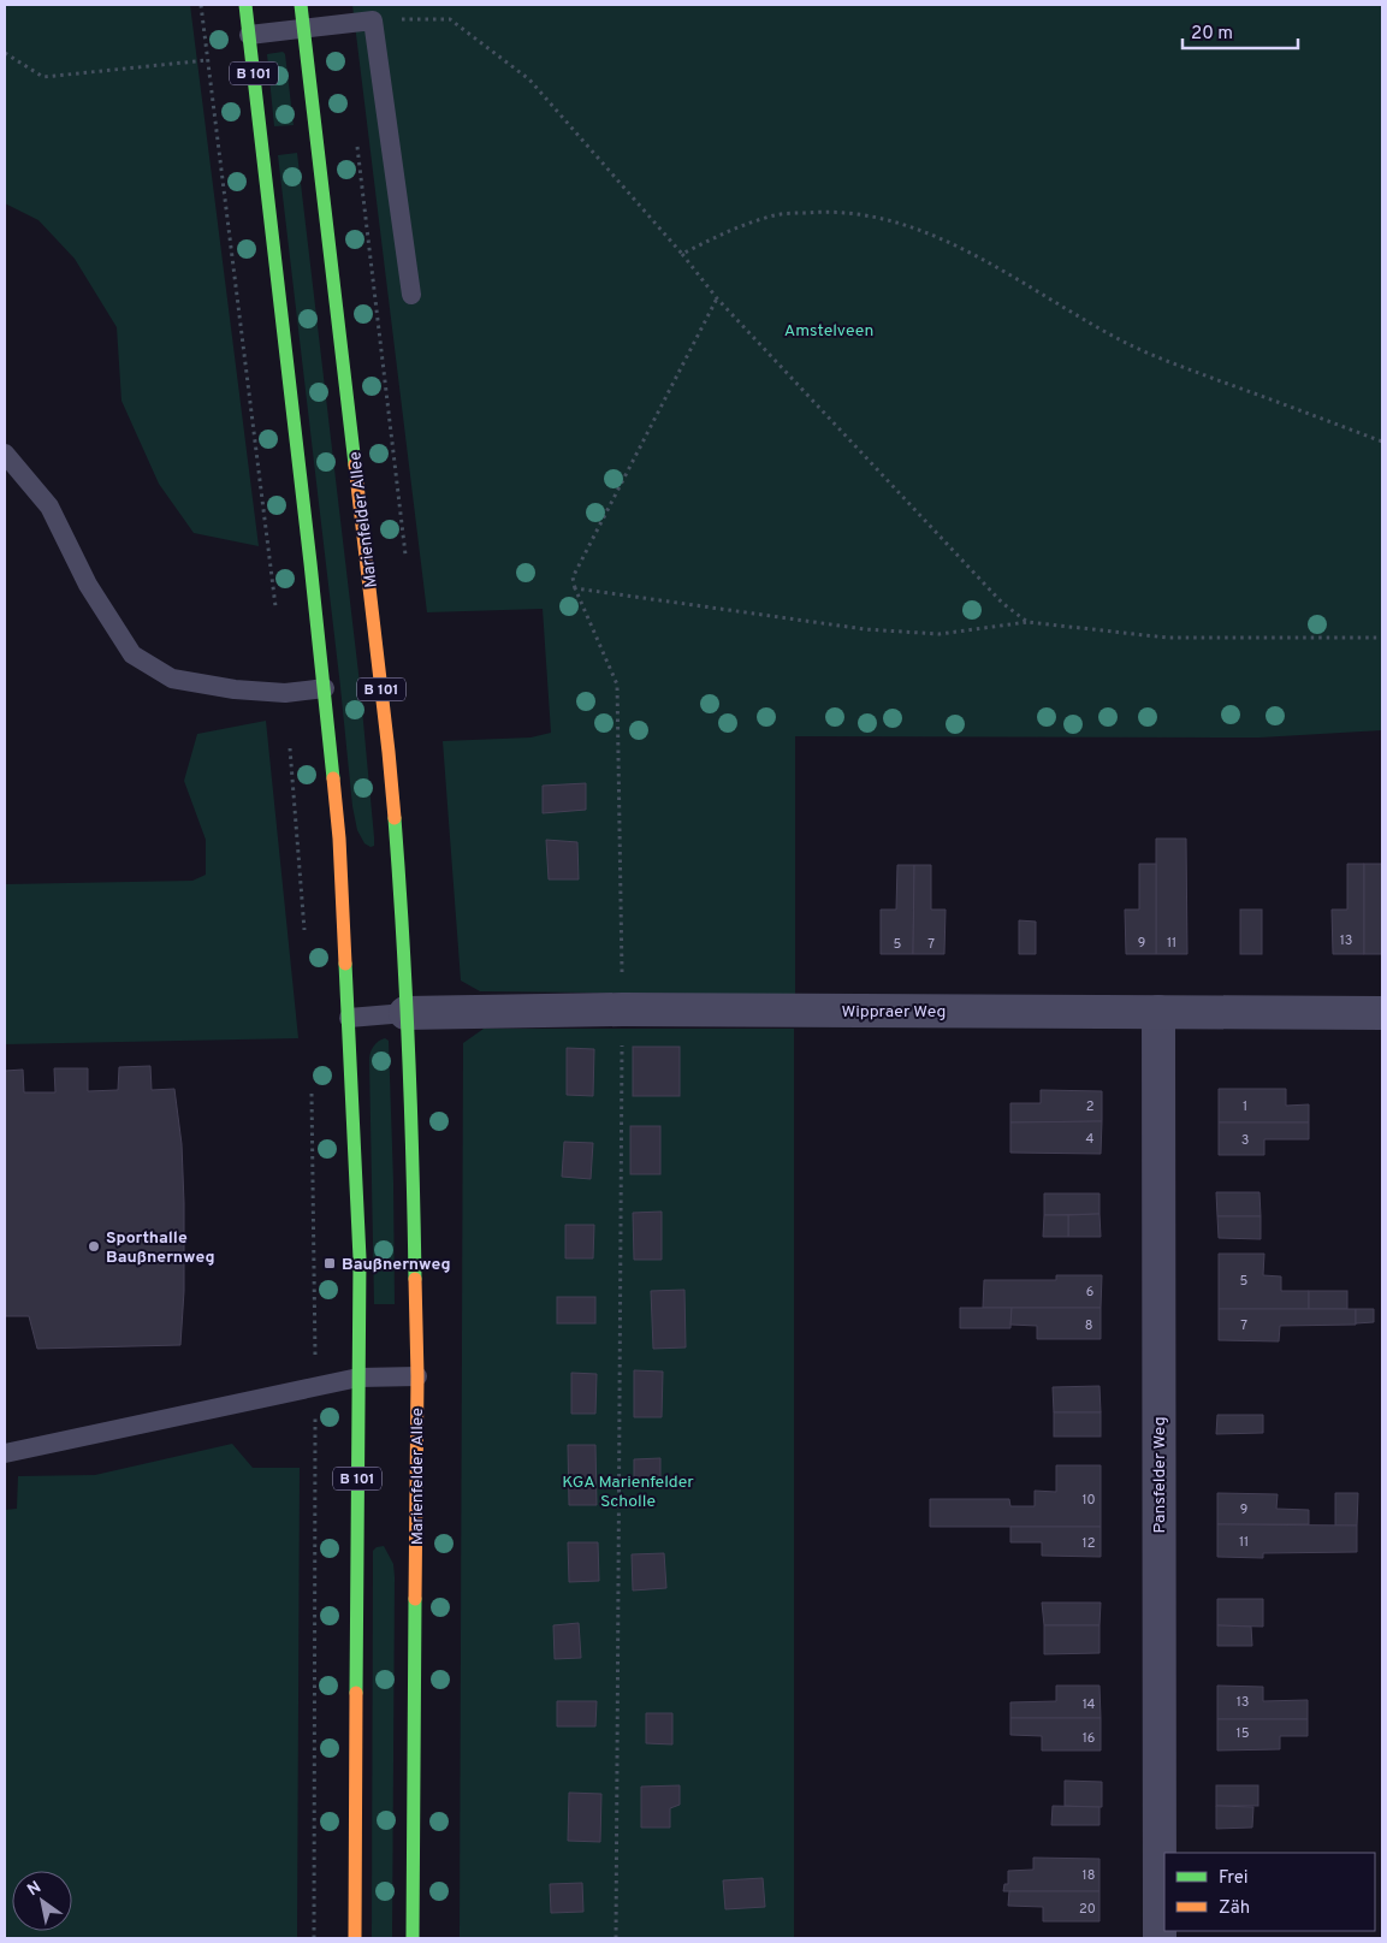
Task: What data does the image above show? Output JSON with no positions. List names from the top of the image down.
{
  "streets": {
    "main road": ["B 101", "Marienfelder Allee"],
    "street": ["Wippraer Weg", "Pansfelder Weg"]
  },
  "crossings": [
    ["Marienfelder Allee", "Wippraer Weg"],
    ["Wippraer Weg", "Pansfelder Weg"]
  ],
  "parks": ["Amstelveen", "KGA Marienfelder Scholle"],
  "places": {
    "other": ["Sporthalle Baußnernweg"],
    "transit": ["Baußnernweg"]
  },
  "house_numbers": [
    "13",
    "9",
    "11",
    "5",
    "7",
    "2",
    "1",
    "4",
    "3",
    "5",
    "6",
    "8",
    "7",
    "10",
    "9",
    "11",
    "12",
    "13",
    "14",
    "15",
    "16",
    "18",
    "20"
  ],
  "legend": ["Frei", "Zäh"],
  "scale_bar": "20 m",
  "north": "top left"
}
